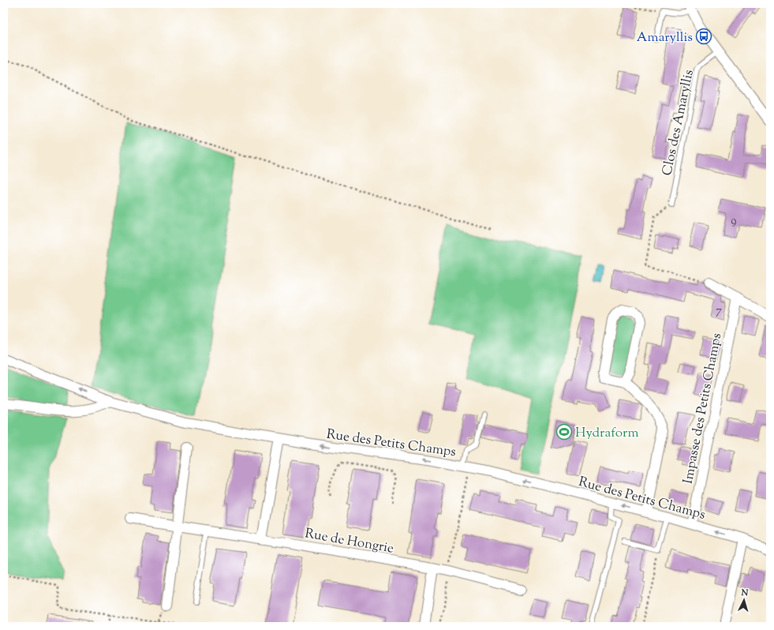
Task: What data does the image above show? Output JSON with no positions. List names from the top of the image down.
{
  "streets": {
    "street": ["Impasse des Petits Champs", "Rue des Petits Champs", "Rue de Hongrie"],
    "lane": ["Clos des Amaryllis"]
  },
  "crossings": [
    ["Impasse des Petits Champs", "Rue des Petits Champs"]
  ],
  "one_way": ["Rue des Petits Champs"],
  "places": {
    "bus stop": ["Amaryllis"],
    "sports": ["Hydraform"]
  },
  "house_numbers": ["9", "7"],
  "north": "top"
}
